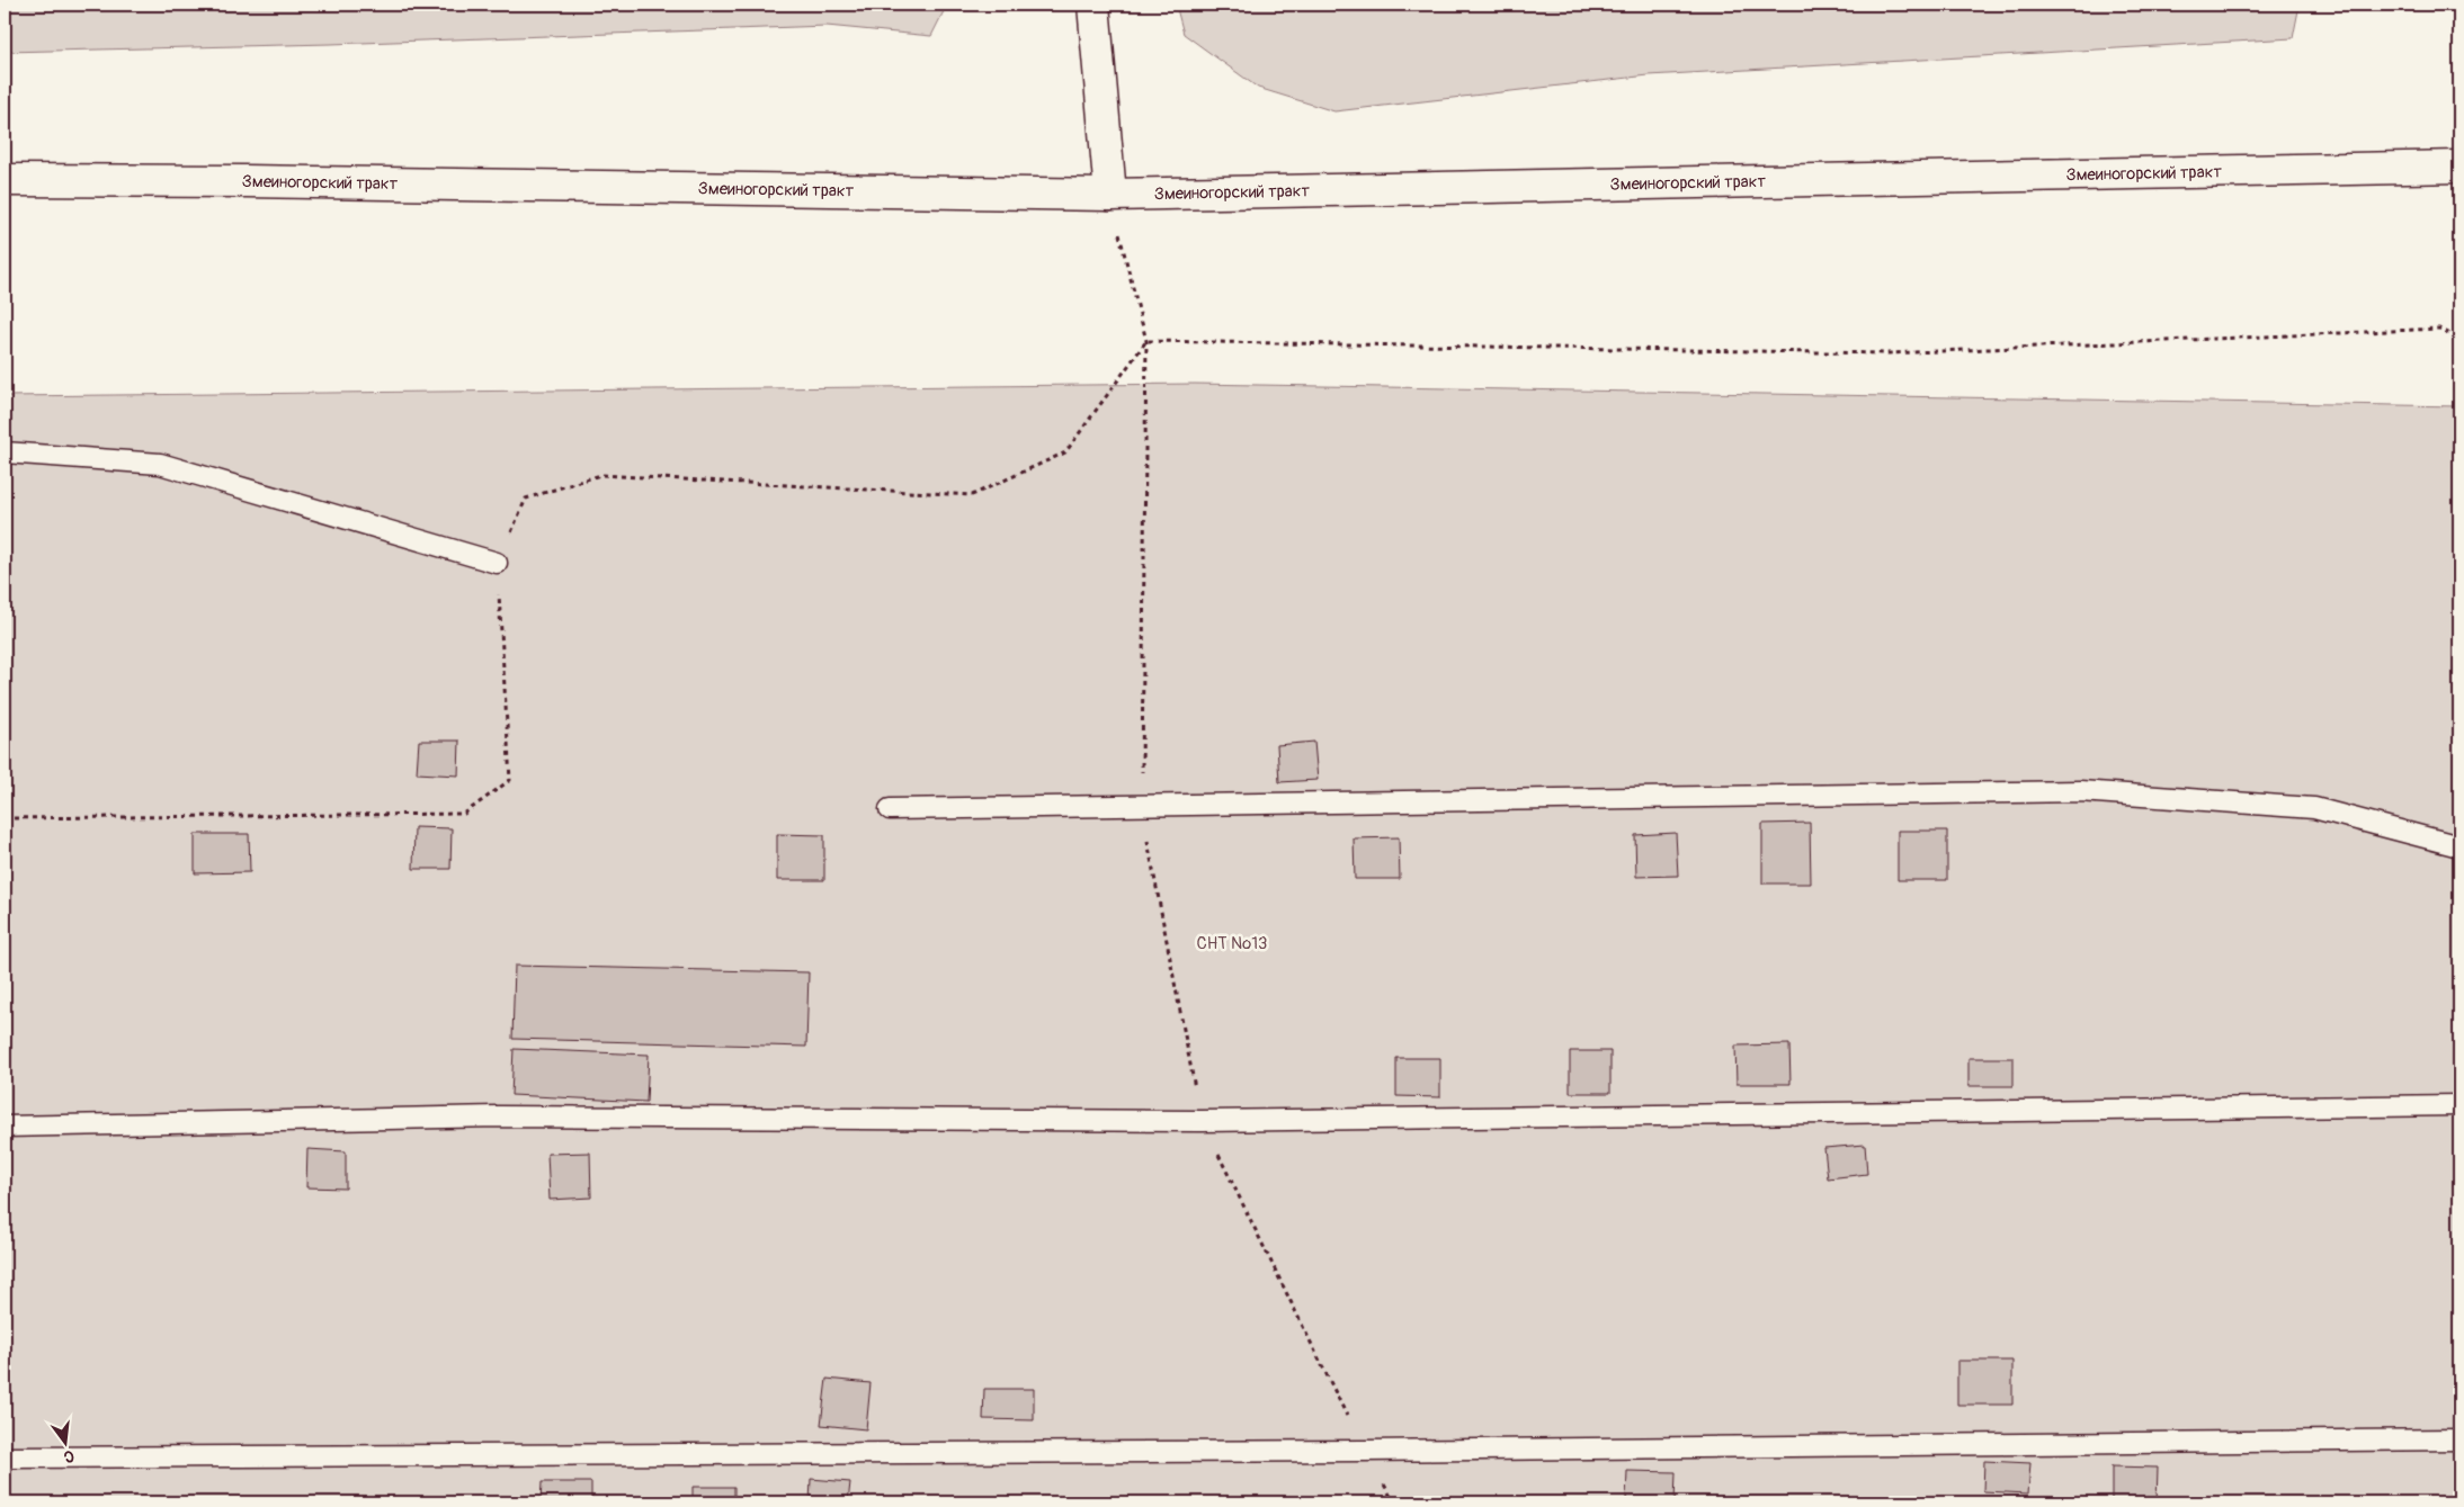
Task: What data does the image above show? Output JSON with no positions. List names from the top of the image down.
{
  "streets": {
    "main road": ["Змеиногорский тракт"]
  },
  "parks": ["СНТ №13"],
  "north": "bottom"
}
